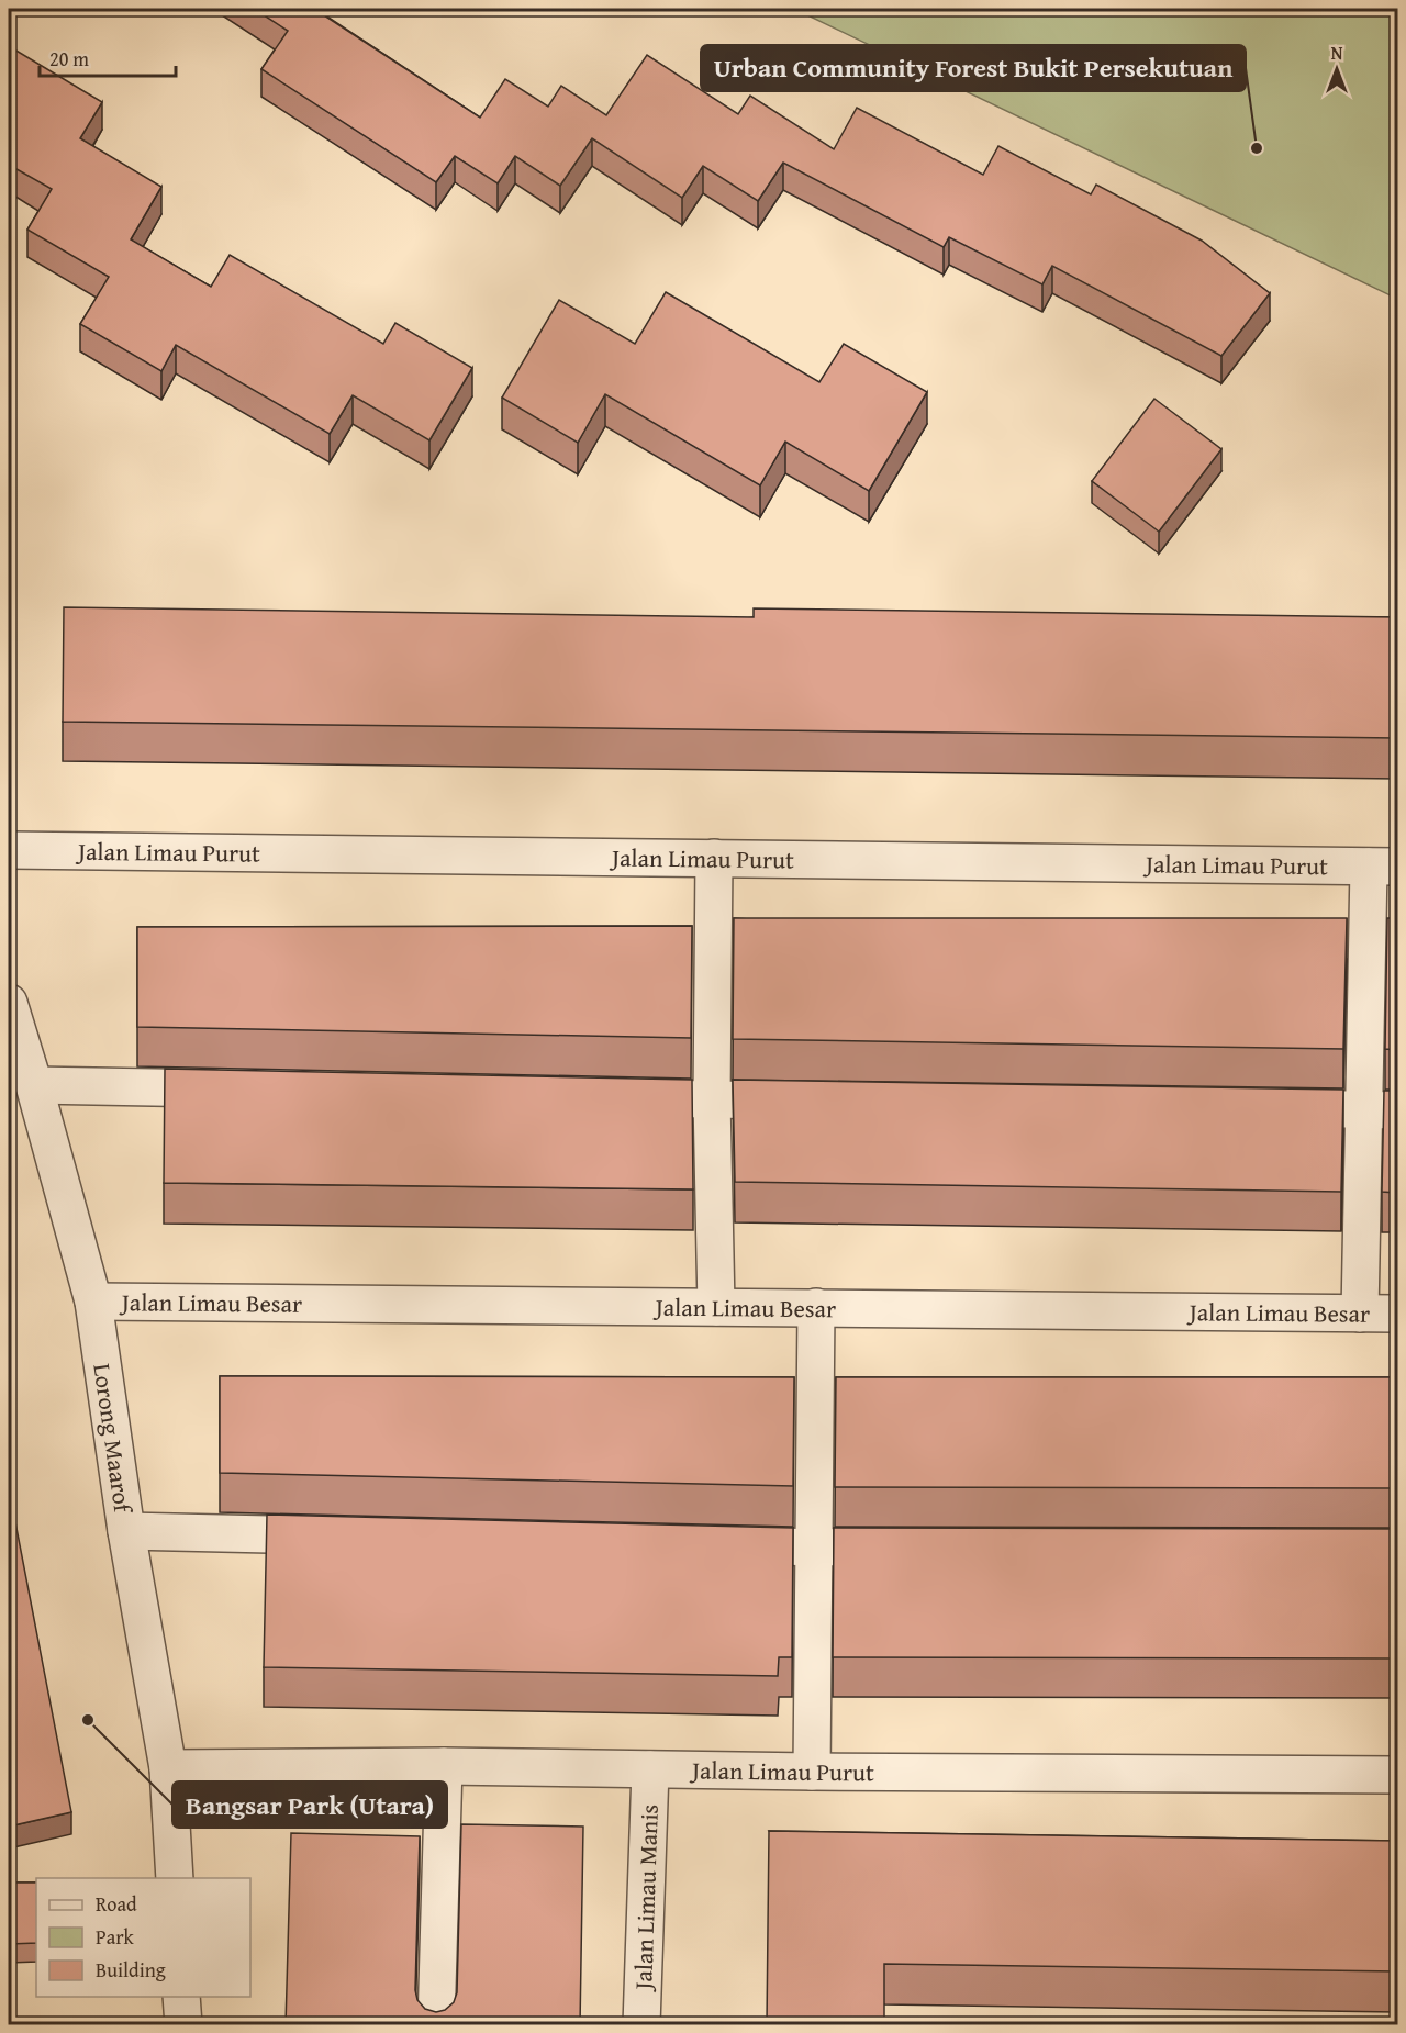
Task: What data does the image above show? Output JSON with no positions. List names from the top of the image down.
{
  "streets": {
    "street": [
      "Jalan Limau Purut",
      "Jalan Limau Besar",
      "Lorong Maarof",
      "Jalan Limau Manis"
    ]
  },
  "crossings": [
    ["Jalan Limau Purut", "Lorong Maarof"],
    ["Jalan Limau Purut", "Jalan Limau Manis"],
    ["Jalan Limau Besar", "Lorong Maarof"]
  ],
  "places": ["Urban Community Forest Bukit Persekutuan", "Bangsar Park (Utara)"],
  "legend": ["Road", "Park", "Building"],
  "scale_bar": "20 m",
  "north": "top"
}
